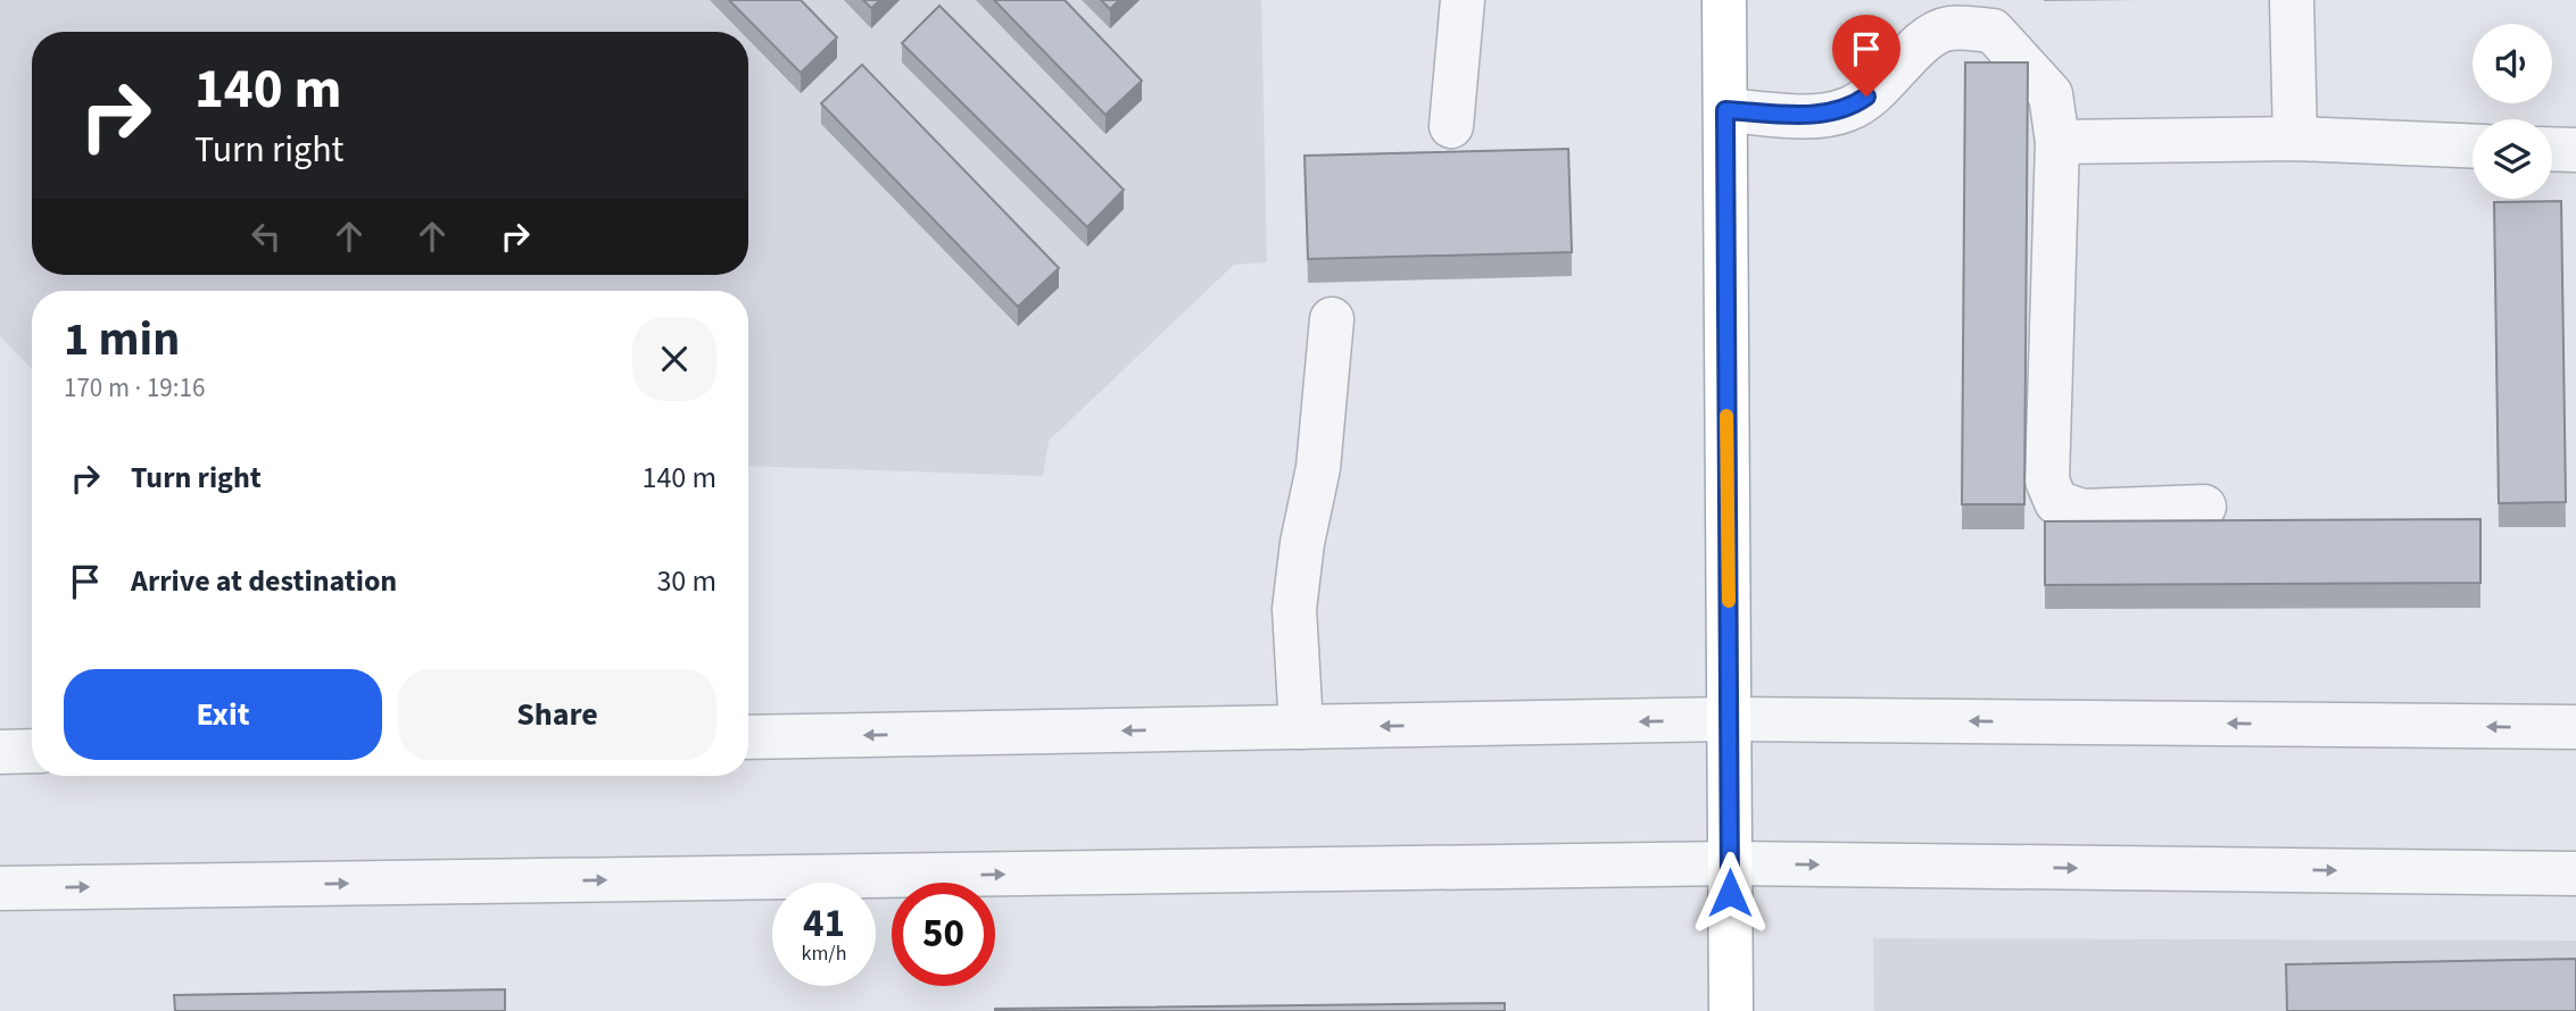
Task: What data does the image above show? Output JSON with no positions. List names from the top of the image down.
{
  "page": {
    "turn": ["140 m", "Turn right"],
    "heading": ["1 min", "170 m · 19:16"],
    "list": [
      {
        "name": "Turn right",
        "value": "140 m"
      },
      {
        "name": "Arrive at destination",
        "value": "30 m"
      }
    ],
    "buttons": ["Exit", "Share"],
    "speed": "41 km/h",
    "limit": "50"
  }
}
